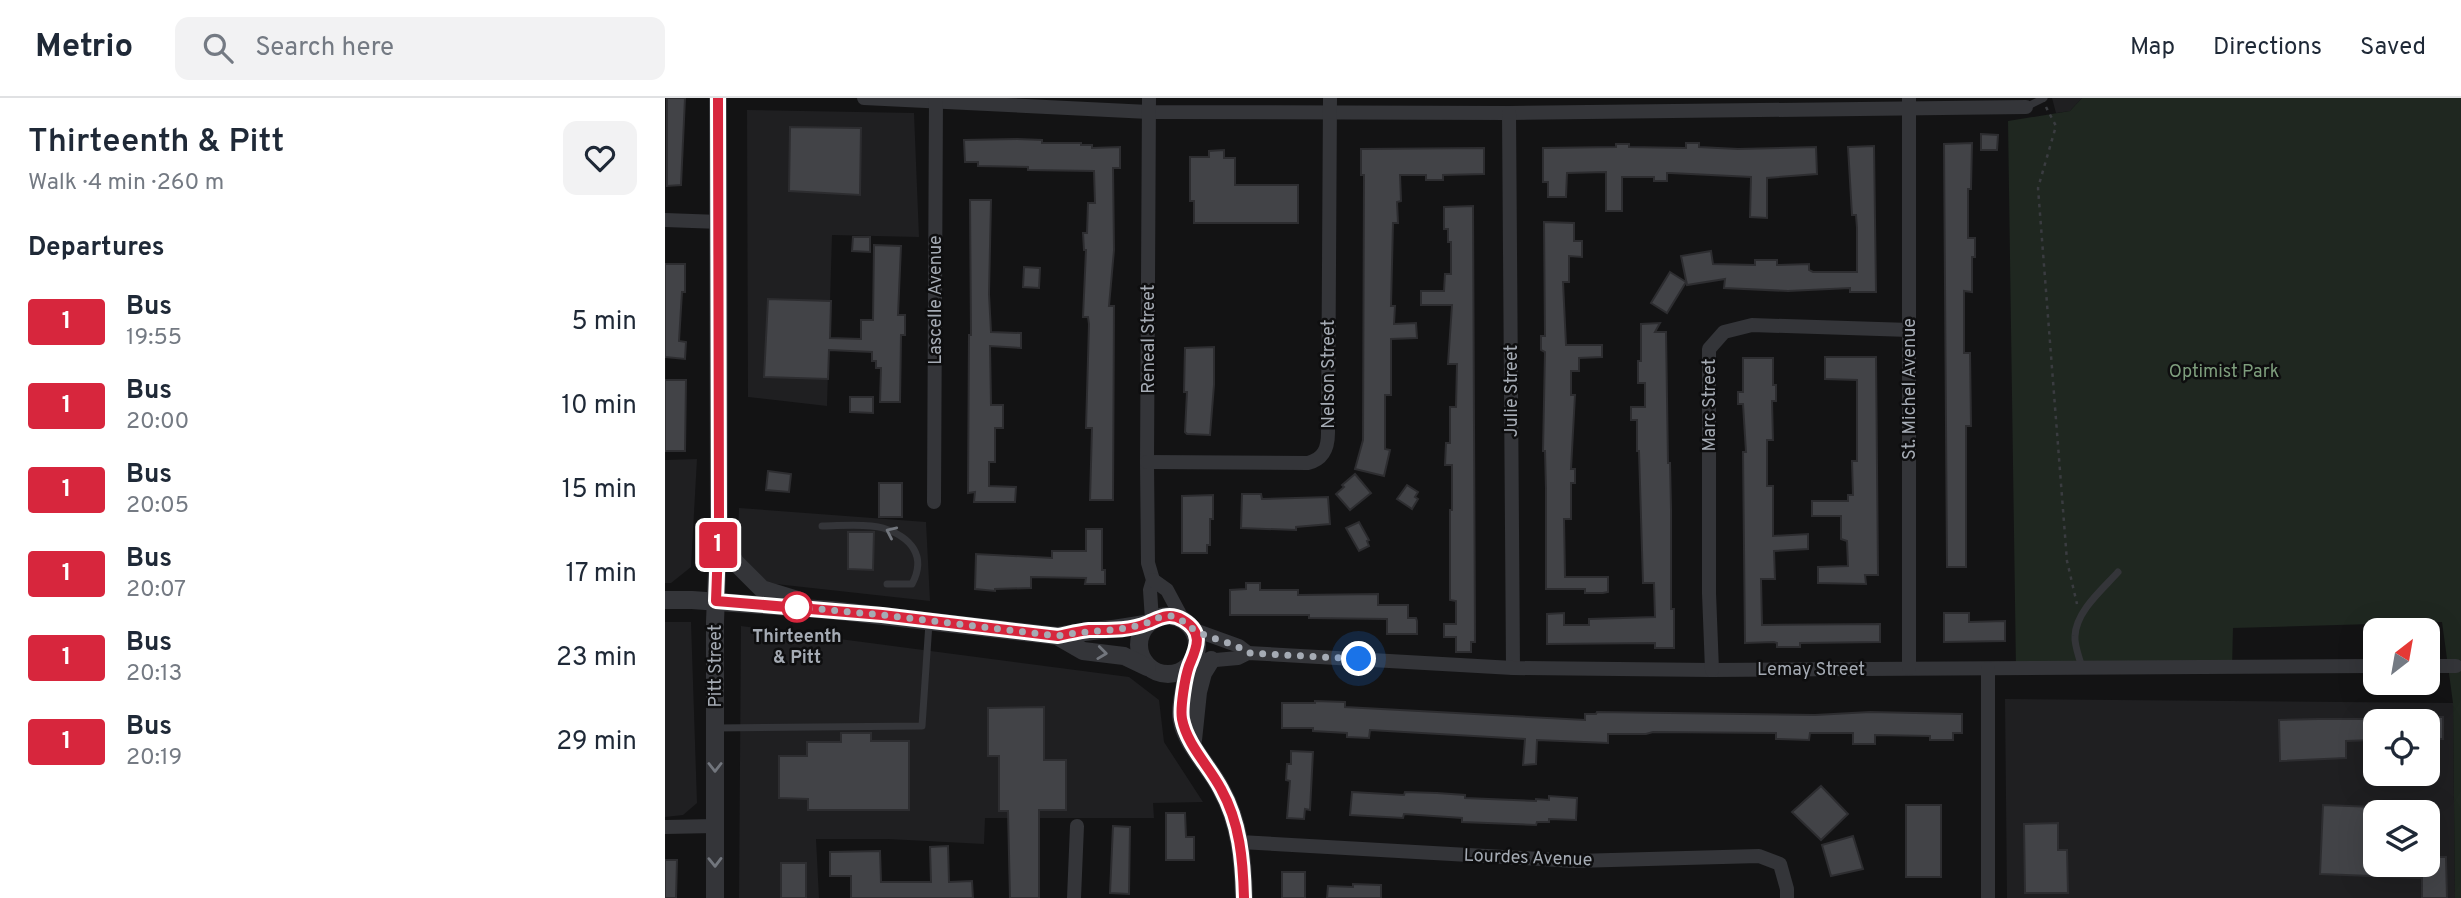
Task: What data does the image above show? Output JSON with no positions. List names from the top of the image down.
{
  "streets": {
    "street": [
      "Lascelle Avenue",
      "Reneal Street",
      "Nelson Street",
      "St. Michel Avenue",
      "Julie Street",
      "Marc Street",
      "Pitt Street",
      "Lemay Street",
      "Lourdes Avenue"
    ]
  },
  "crossings": [
    ["Reneal Street", "Nelson Street"],
    ["Reneal Street", "Lemay Street"],
    ["St. Michel Avenue", "Marc Street"],
    ["St. Michel Avenue", "Lemay Street"],
    ["Julie Street", "Lemay Street"],
    ["Marc Street", "Lemay Street"]
  ],
  "parks": ["Optimist Park"],
  "places": ["Thirteenth & Pitt"],
  "lines": ["bus line 1"],
  "north": "top right",
  "page": {
    "header": "Metrio",
    "search": "Search here",
    "nav": ["Map", "Directions", "Saved"],
    "heading": [
      ["Thirteenth & Pitt", "Walk · 4 min · 260 m"],
      "Departures"
    ],
    "on_map": "1",
    "list": [
      {
        "mark": "1",
        "name": "Bus",
        "note": "19:55",
        "value": "5 min"
      },
      {
        "mark": "1",
        "name": "Bus",
        "note": "20:00",
        "value": "10 min"
      },
      {
        "mark": "1",
        "name": "Bus",
        "note": "20:05",
        "value": "15 min"
      },
      {
        "mark": "1",
        "name": "Bus",
        "note": "20:07",
        "value": "17 min"
      },
      {
        "mark": "1",
        "name": "Bus",
        "note": "20:13",
        "value": "23 min"
      },
      {
        "mark": "1",
        "name": "Bus",
        "note": "20:19",
        "value": "29 min"
      }
    ]
  }
}
